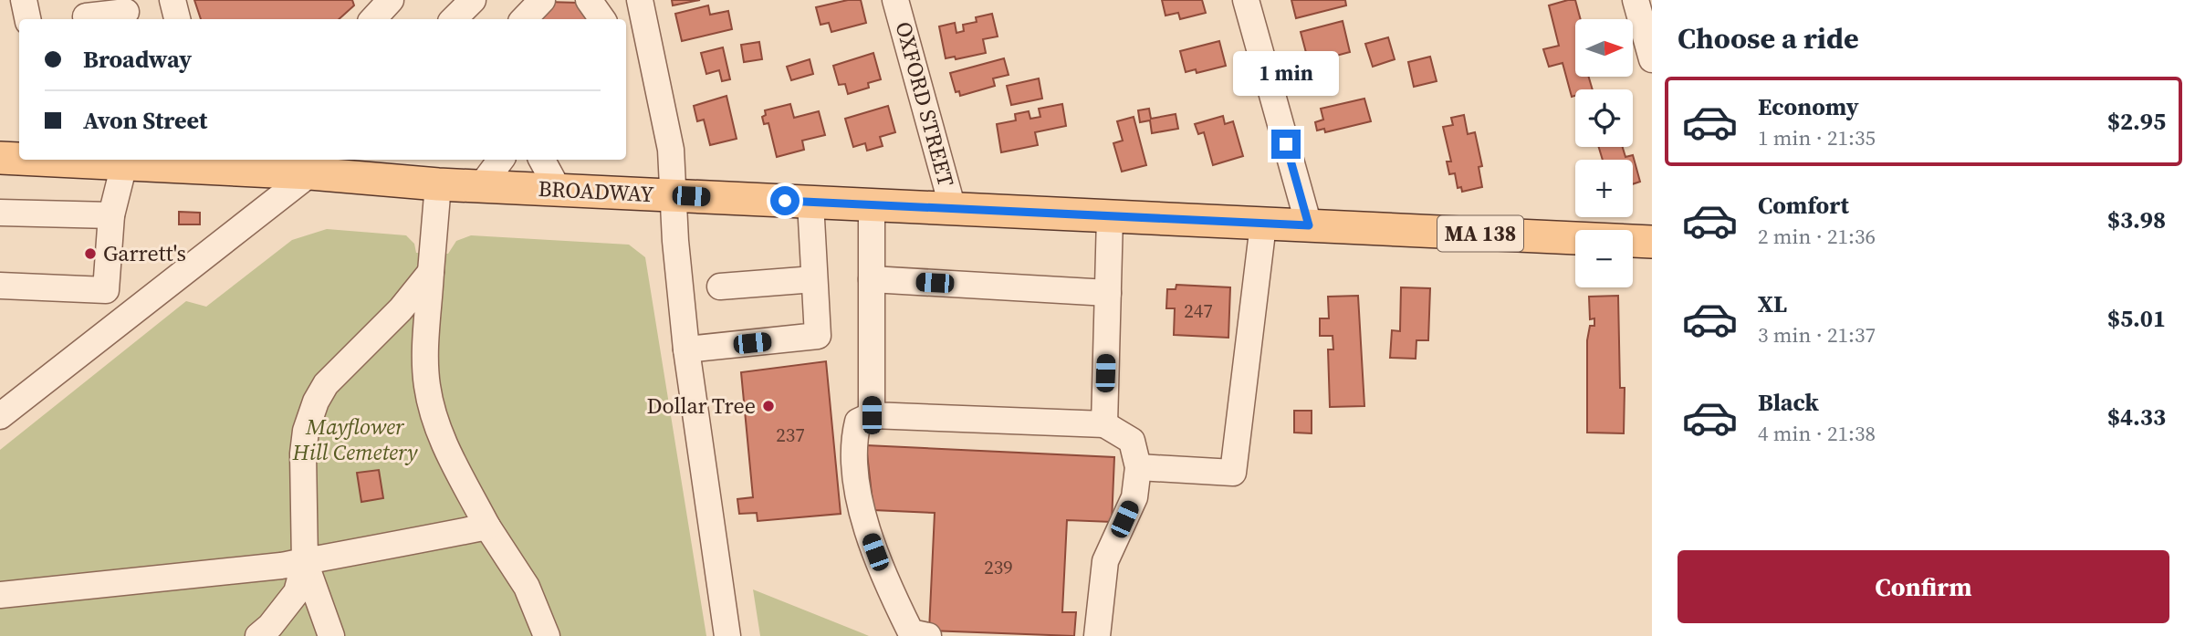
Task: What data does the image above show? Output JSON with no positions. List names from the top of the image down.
{
  "streets": {
    "main road": ["BROADWAY", "MA 138"],
    "street": ["OXFORD STREET"]
  },
  "crossings": [
    ["OXFORD STREET", "BROADWAY"]
  ],
  "parks": ["Mayflower Hill Cemetery"],
  "places": ["Garrett's", "Dollar Tree"],
  "house_numbers": ["247", "237", "239"],
  "north": "right",
  "page": {
    "heading": "Choose a ride",
    "map_buttons": ["+", "−"],
    "banner": ["Broadway", "Avon Street"],
    "bubble": "1 min",
    "list": [
      {
        "name": "Economy",
        "note": "1 min · 21:35",
        "value": "$2.95"
      },
      {
        "name": "Comfort",
        "note": "2 min · 21:36",
        "value": "$3.98"
      },
      {
        "name": "XL",
        "note": "3 min · 21:37",
        "value": "$5.01"
      },
      {
        "name": "Black",
        "note": "4 min · 21:38",
        "value": "$4.33"
      }
    ],
    "buttons": "Confirm"
  }
}
